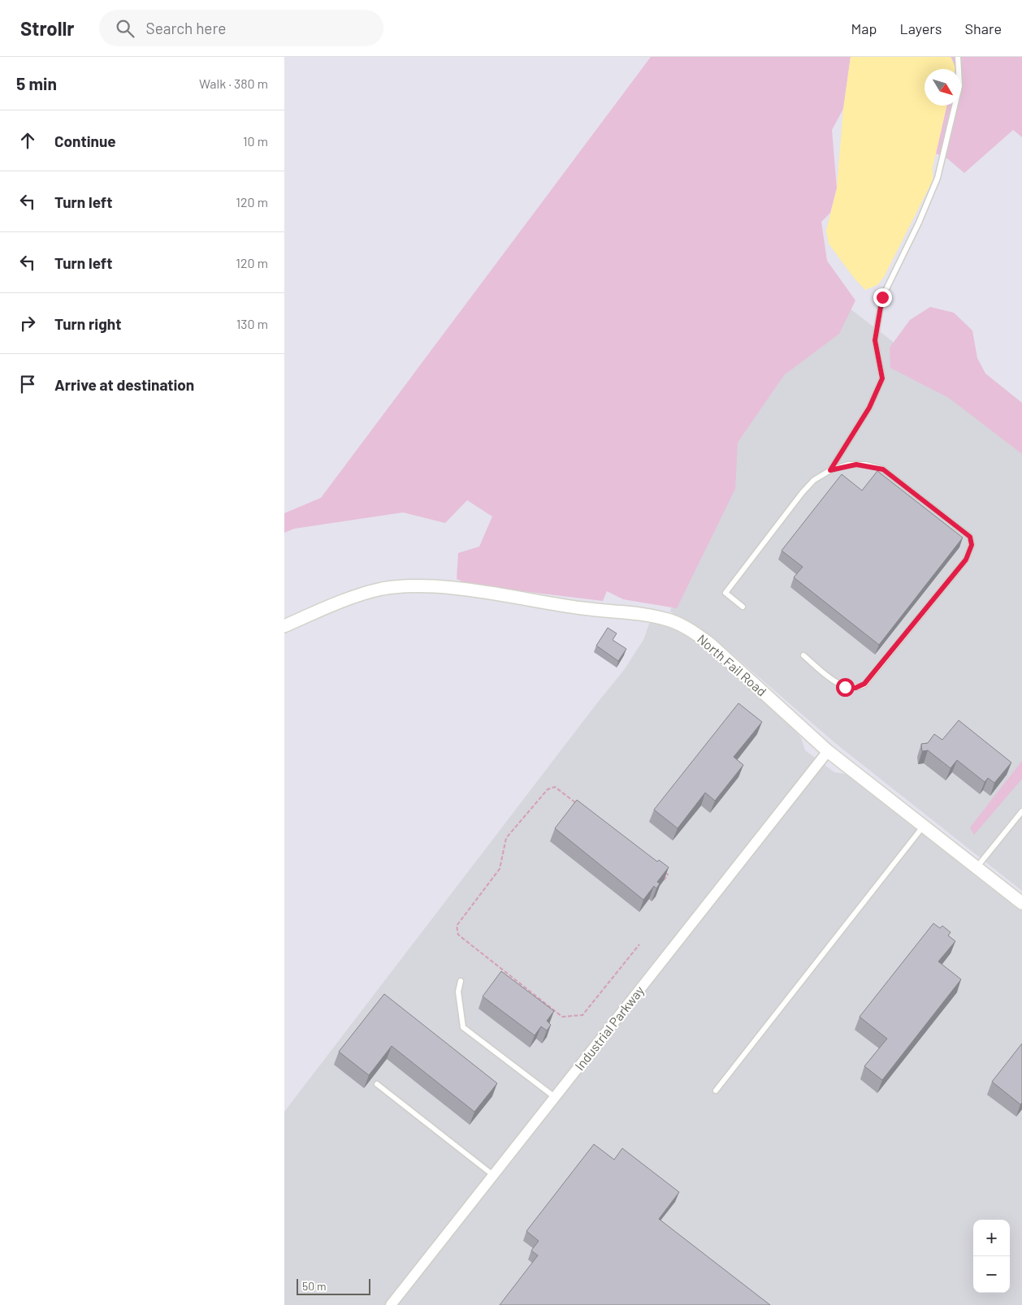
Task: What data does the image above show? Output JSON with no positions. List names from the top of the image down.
{
  "streets": {
    "street": ["North Fail Road", "Industrial Parkway"]
  },
  "crossings": [
    ["North Fail Road", "Industrial Parkway"]
  ],
  "scale_bar": "50 m",
  "north": "bottom right",
  "page": {
    "header": "Strollr",
    "search": "Search here",
    "nav": ["Map", "Layers", "Share"],
    "heading": ["5 min", "Walk · 380 m"],
    "list": [
      ["Continue", "10 m"],
      ["Turn left", "120 m"],
      ["Turn left", "120 m"],
      ["Turn right", "130 m"],
      "Arrive at destination"
    ],
    "map_buttons": ["+", "−"],
    "scale": "50 m"
  }
}
